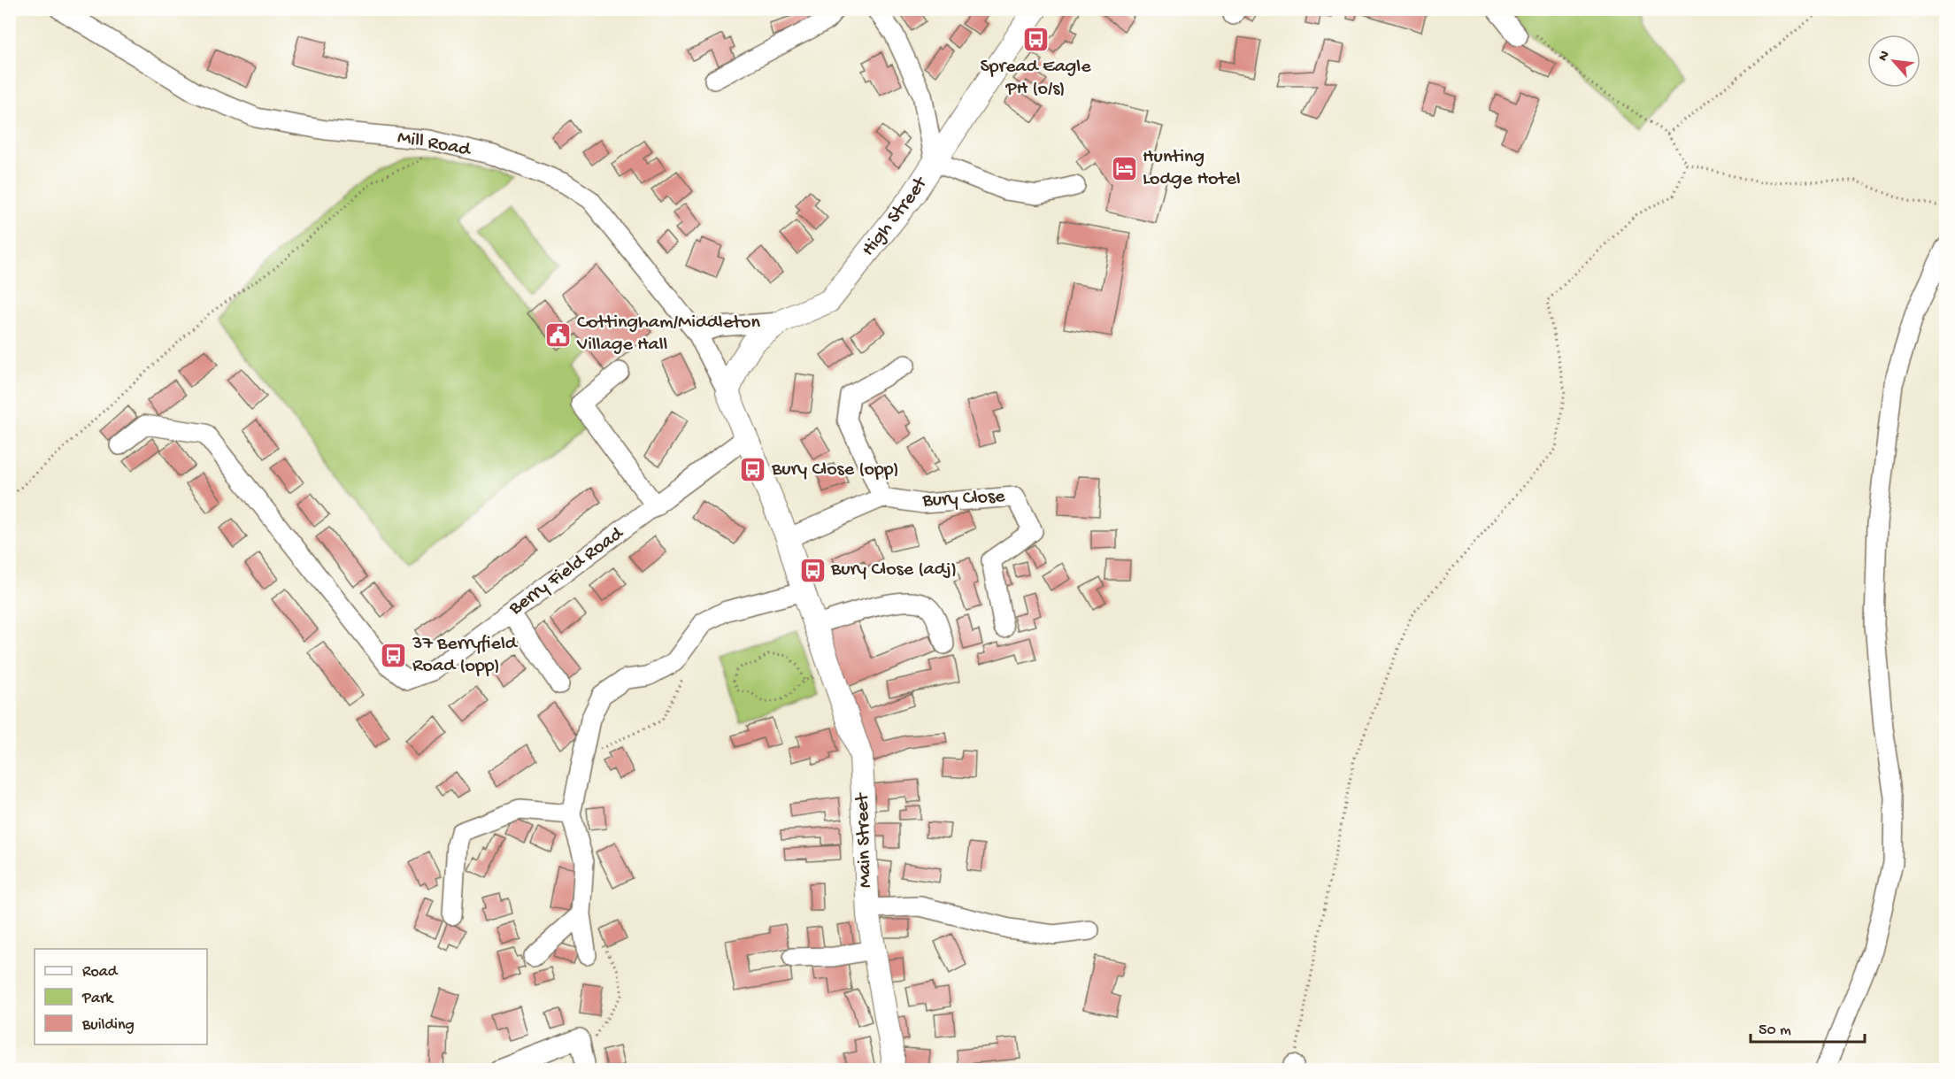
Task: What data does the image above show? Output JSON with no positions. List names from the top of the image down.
{
  "streets": {
    "main road": ["High Street", "Main Street"],
    "street": ["Mill Road", "Bury Close", "Berry Field Road"]
  },
  "crossings": [
    ["Mill Road", "High Street"],
    ["Mill Road", "Main Street"],
    ["High Street", "Main Street"],
    ["Berry Field Road", "Main Street"]
  ],
  "places": {
    "bus stop": [
      "Spread Eagle PH (o/s)",
      "Bury Close (opp)",
      "Bury Close (adj)",
      "37 Berryfield Road (opp)"
    ],
    "hotel": ["Hunting Lodge Hotel"],
    "public building": ["Cottingham/Middleton Village Hall"]
  },
  "legend": ["Road", "Park", "Building"],
  "scale_bar": "50 m",
  "north": "top left"
}
